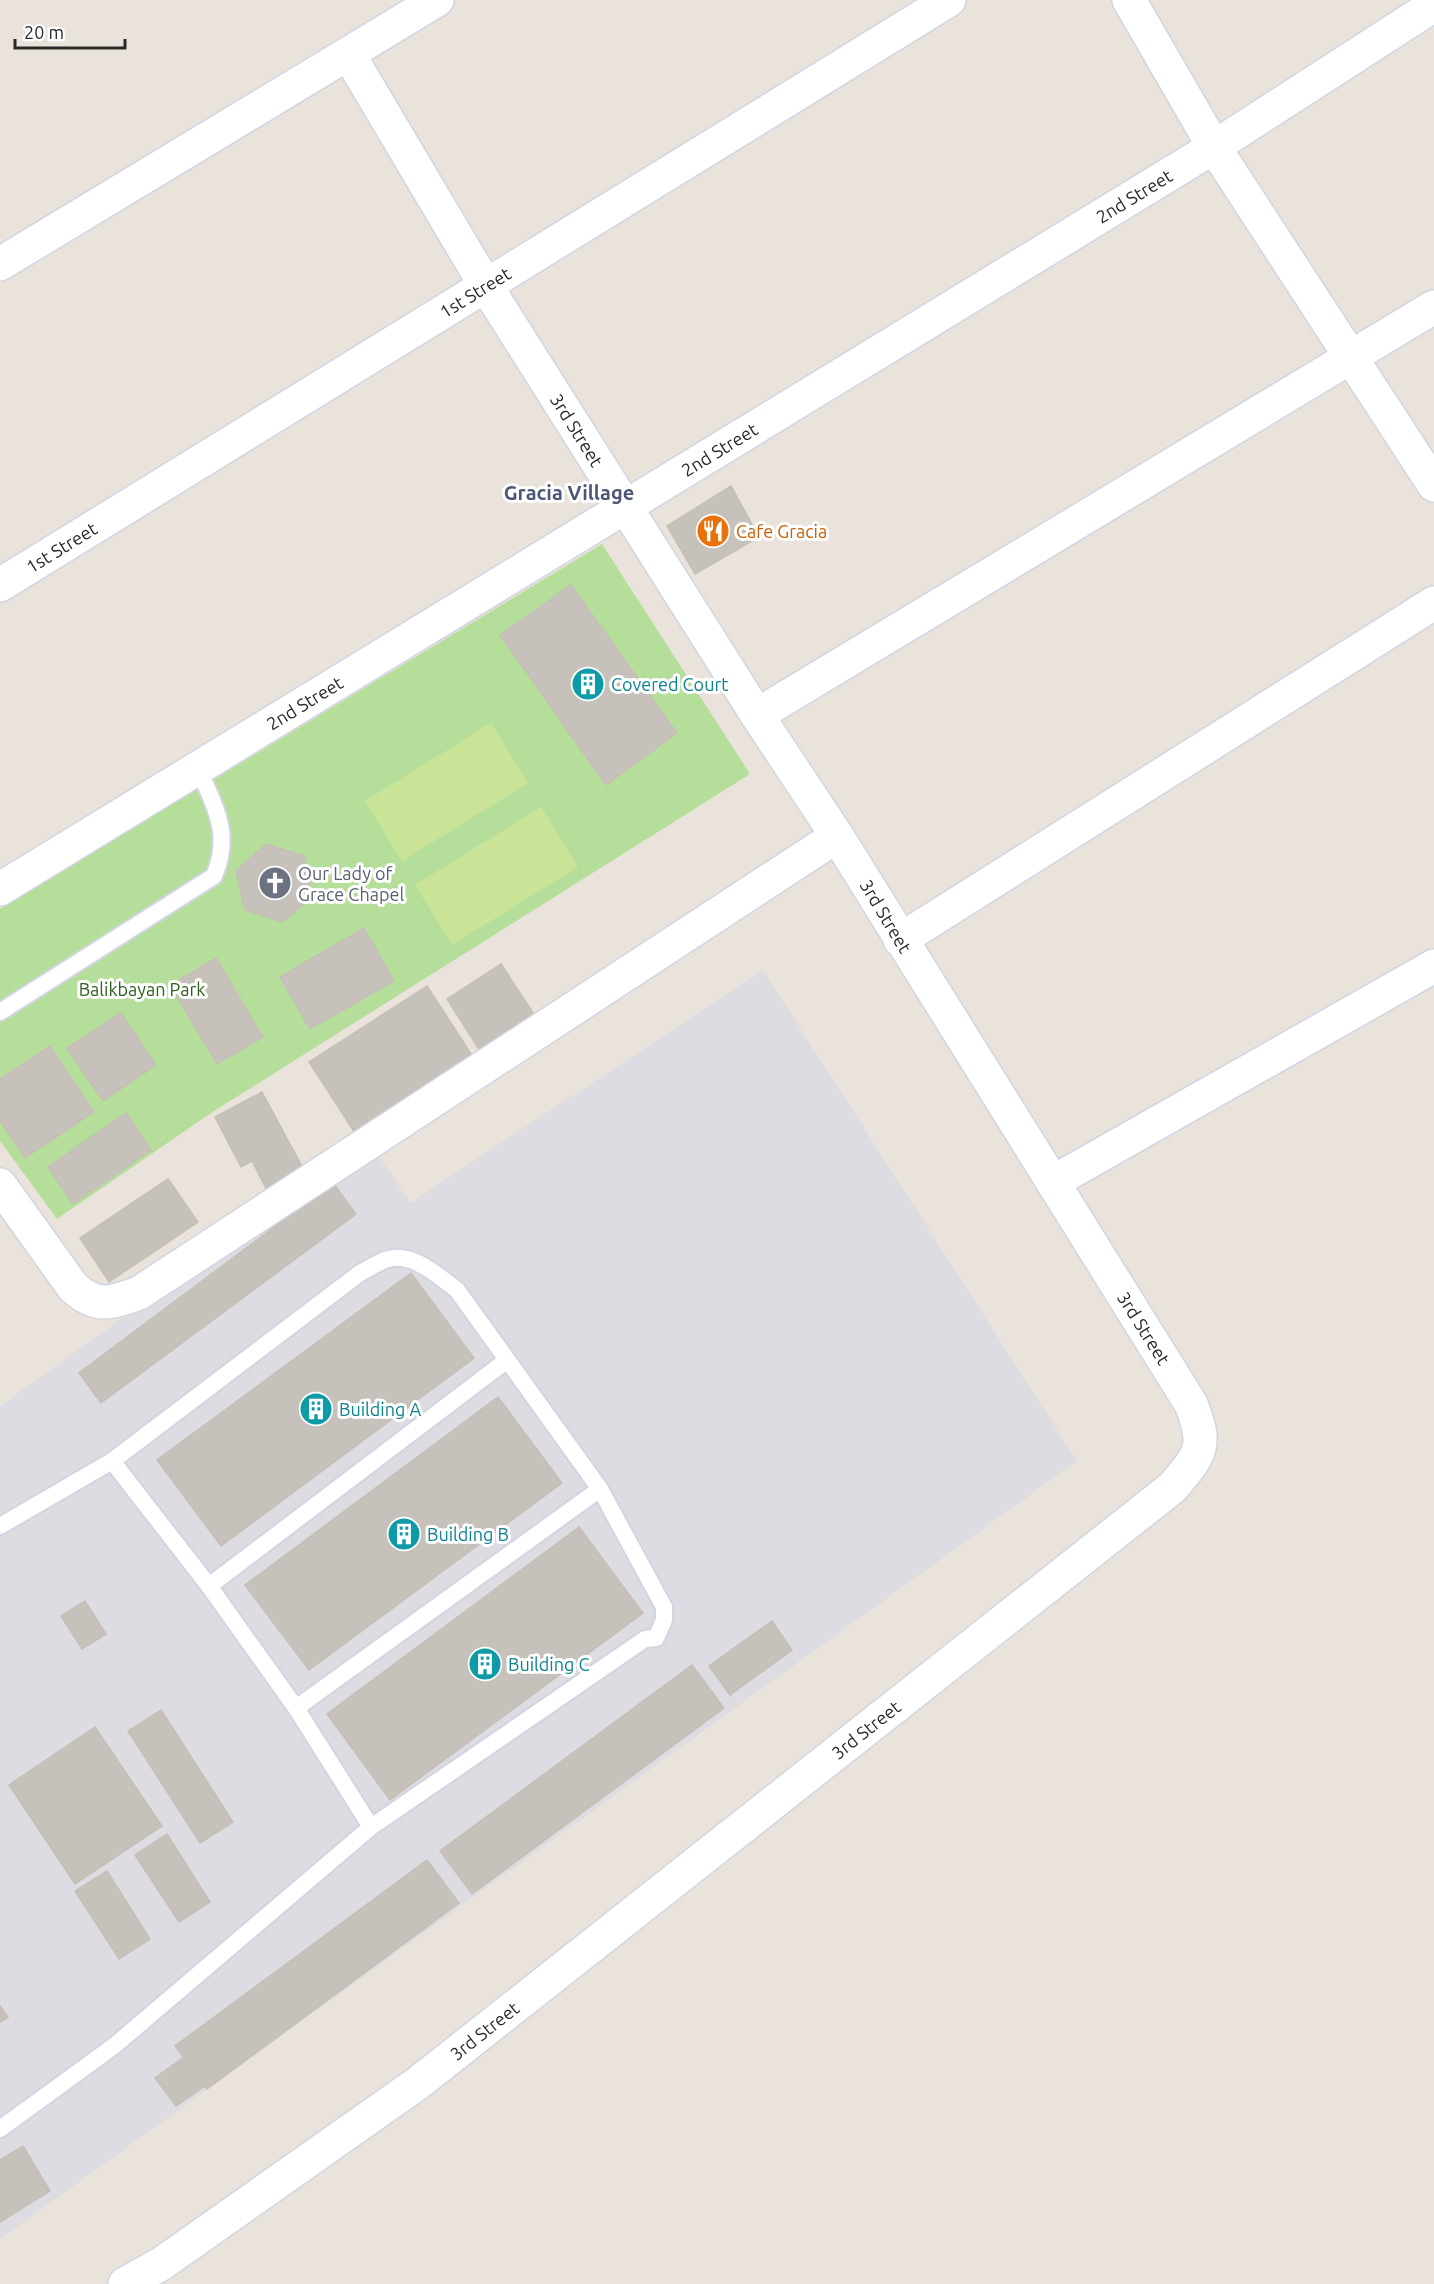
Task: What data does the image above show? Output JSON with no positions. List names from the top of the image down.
{
  "streets": {
    "street": ["2nd Street", "1st Street", "3rd Street"]
  },
  "crossings": [
    ["2nd Street", "3rd Street"],
    ["1st Street", "3rd Street"]
  ],
  "districts": ["Gracia Village"],
  "parks": ["Balikbayan Park"],
  "places": {
    "restaurant": ["Cafe Gracia"],
    "building": [
      "Covered Court",
      "Building A",
      "Building B",
      "Building C"
    ],
    "church": ["Our Lady of Grace Chapel"]
  },
  "scale_bar": "20 m"
}
